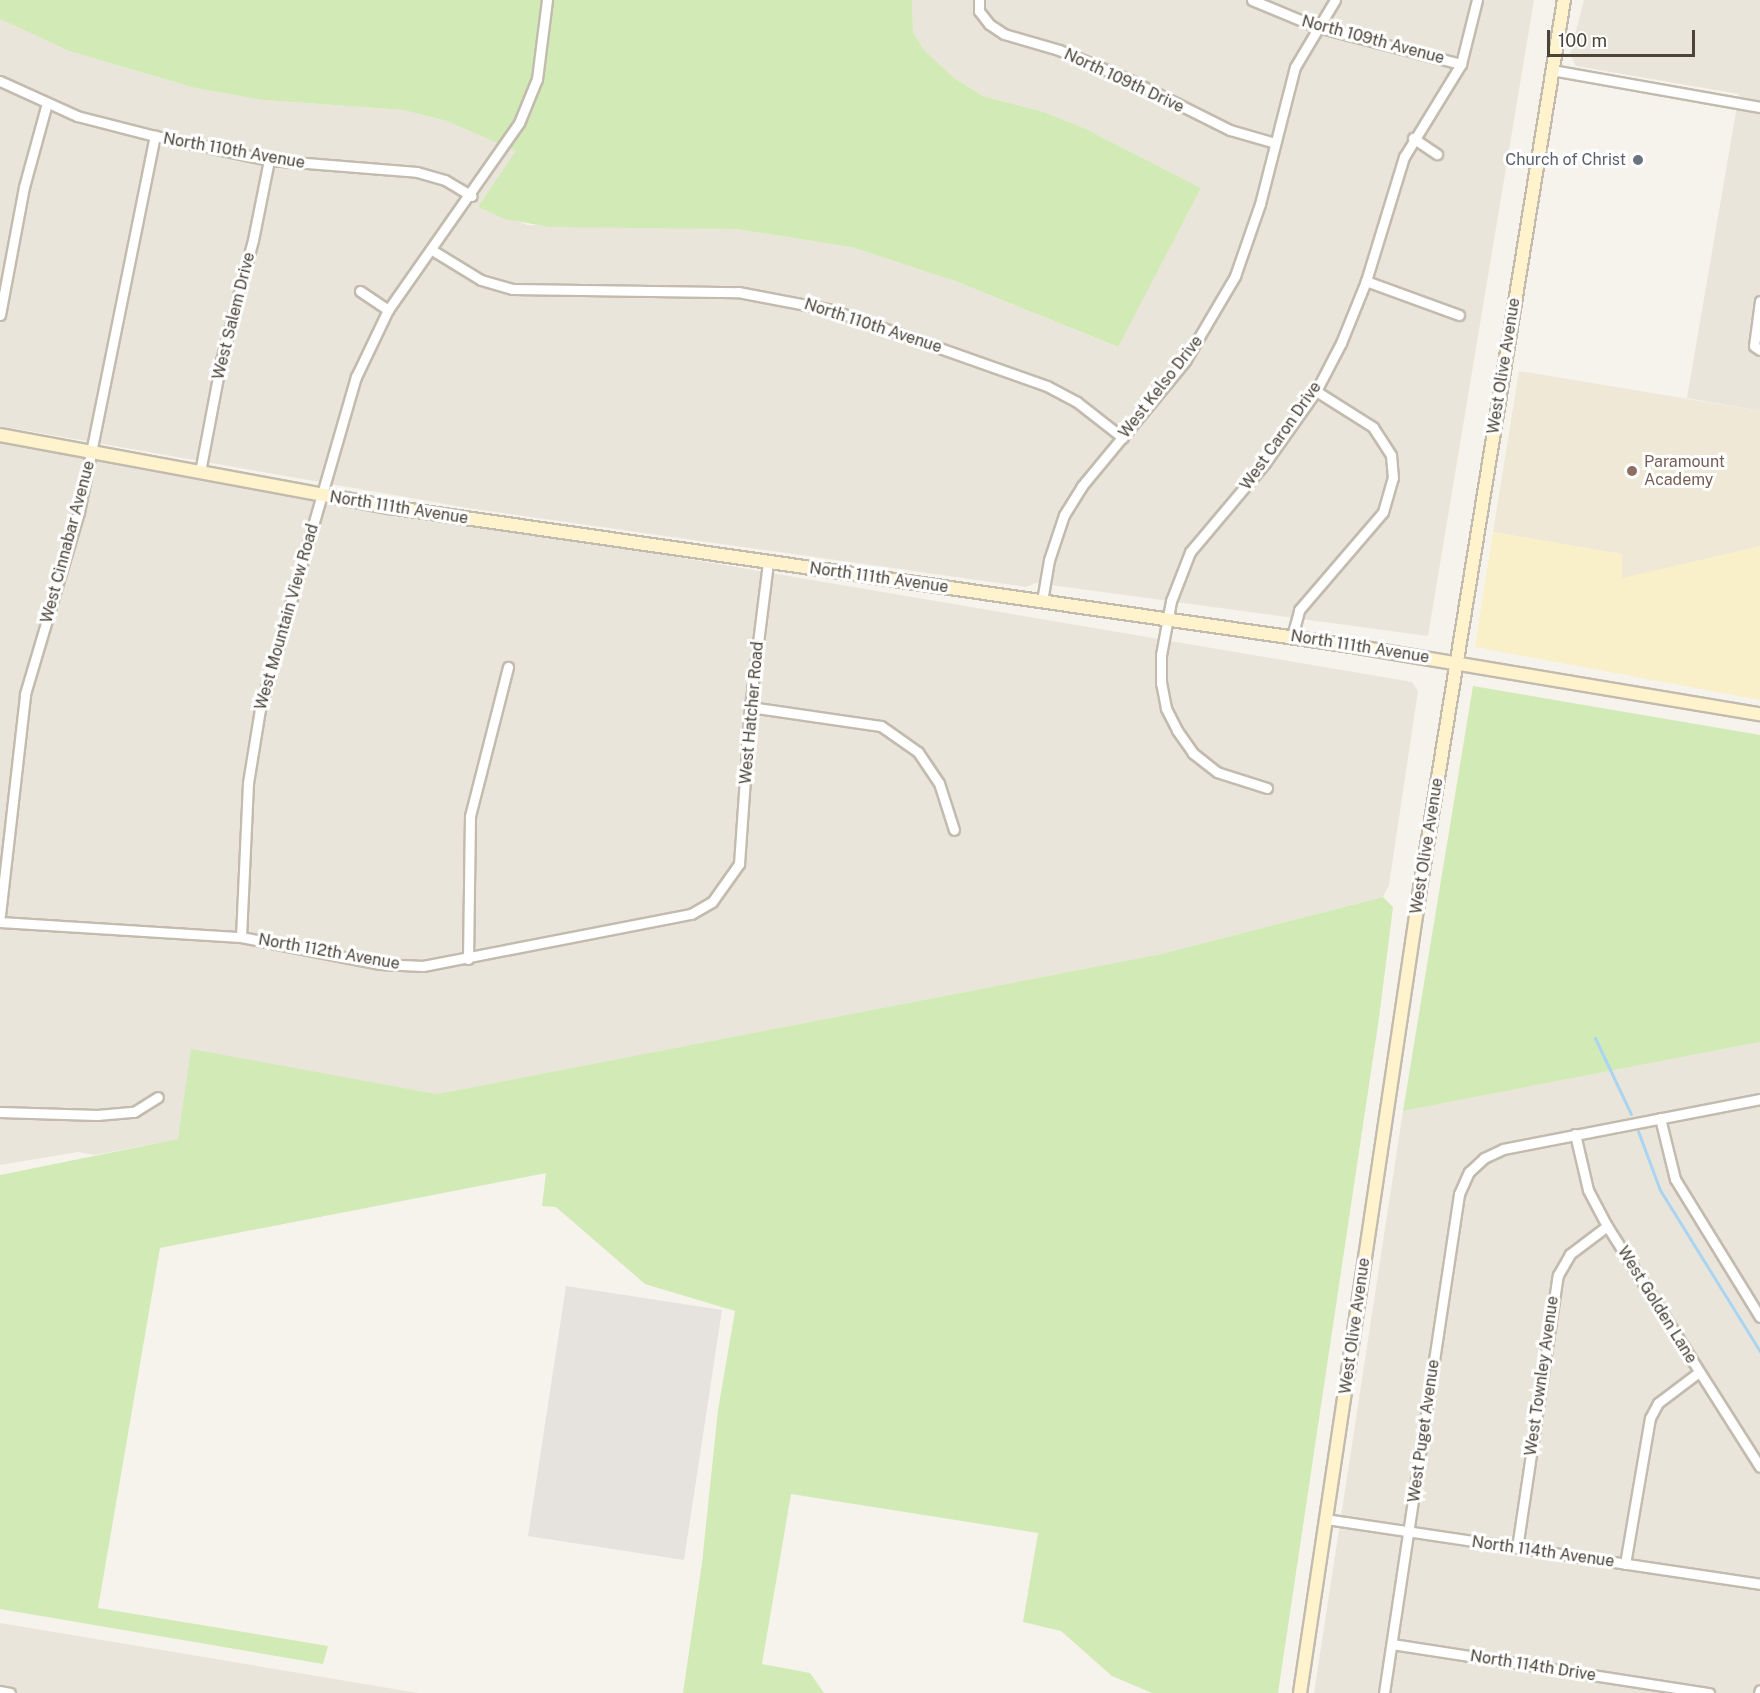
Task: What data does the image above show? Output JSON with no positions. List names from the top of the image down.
{
  "streets": {
    "street": [
      "North 109th Avenue",
      "North 109th Drive",
      "North 110th Avenue",
      "West Salem Drive",
      "West Olive Avenue",
      "West Kelso Drive",
      "West Caron Drive",
      "North 111th Avenue",
      "West Cinnabar Avenue",
      "West Mountain View Road",
      "West Hatcher Road",
      "North 112th Avenue",
      "West Golden Lane",
      "West Townley Avenue",
      "West Puget Avenue",
      "North 114th Avenue",
      "North 114th Drive"
    ]
  },
  "crossings": [
    ["North 109th Avenue", "West Kelso Drive"],
    ["North 109th Avenue", "West Caron Drive"],
    ["North 109th Drive", "West Kelso Drive"],
    ["North 110th Avenue", "West Salem Drive"],
    ["North 110th Avenue", "West Kelso Drive"],
    ["North 110th Avenue", "West Cinnabar Avenue"],
    ["North 110th Avenue", "West Mountain View Road"],
    ["West Salem Drive", "North 111th Avenue"],
    ["West Olive Avenue", "North 111th Avenue"],
    ["West Olive Avenue", "North 114th Avenue"],
    ["West Kelso Drive", "North 111th Avenue"],
    ["West Caron Drive", "North 111th Avenue"],
    ["North 111th Avenue", "West Cinnabar Avenue"],
    ["North 111th Avenue", "West Mountain View Road"],
    ["North 111th Avenue", "West Hatcher Road"],
    ["West Mountain View Road", "North 112th Avenue"],
    ["West Hatcher Road", "North 112th Avenue"],
    ["West Golden Lane", "West Townley Avenue"],
    ["West Golden Lane", "West Puget Avenue"],
    ["West Townley Avenue", "North 114th Avenue"],
    ["West Puget Avenue", "North 114th Avenue"],
    ["West Puget Avenue", "North 114th Drive"]
  ],
  "places": ["Church of Christ", "Paramount Academy"],
  "scale_bar": "100 m"
}
